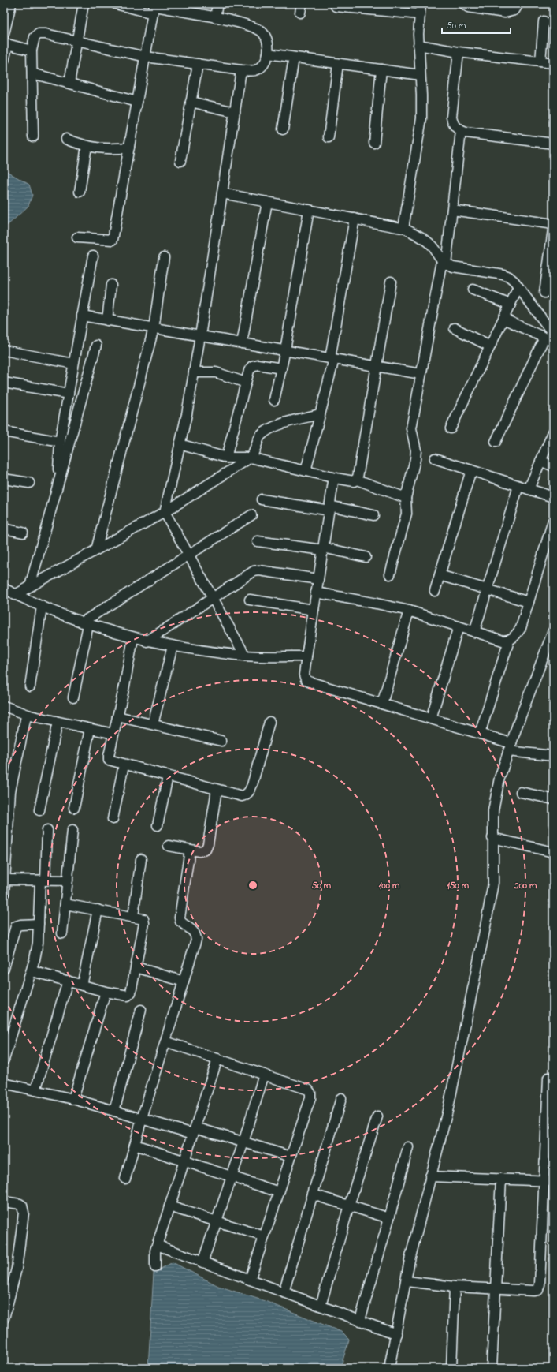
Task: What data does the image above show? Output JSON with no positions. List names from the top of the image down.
{
  "scale_bar": "50 m",
  "rings": [
    "50 m",
    "100 m",
    "150 m",
    "200 m"
  ]
}
